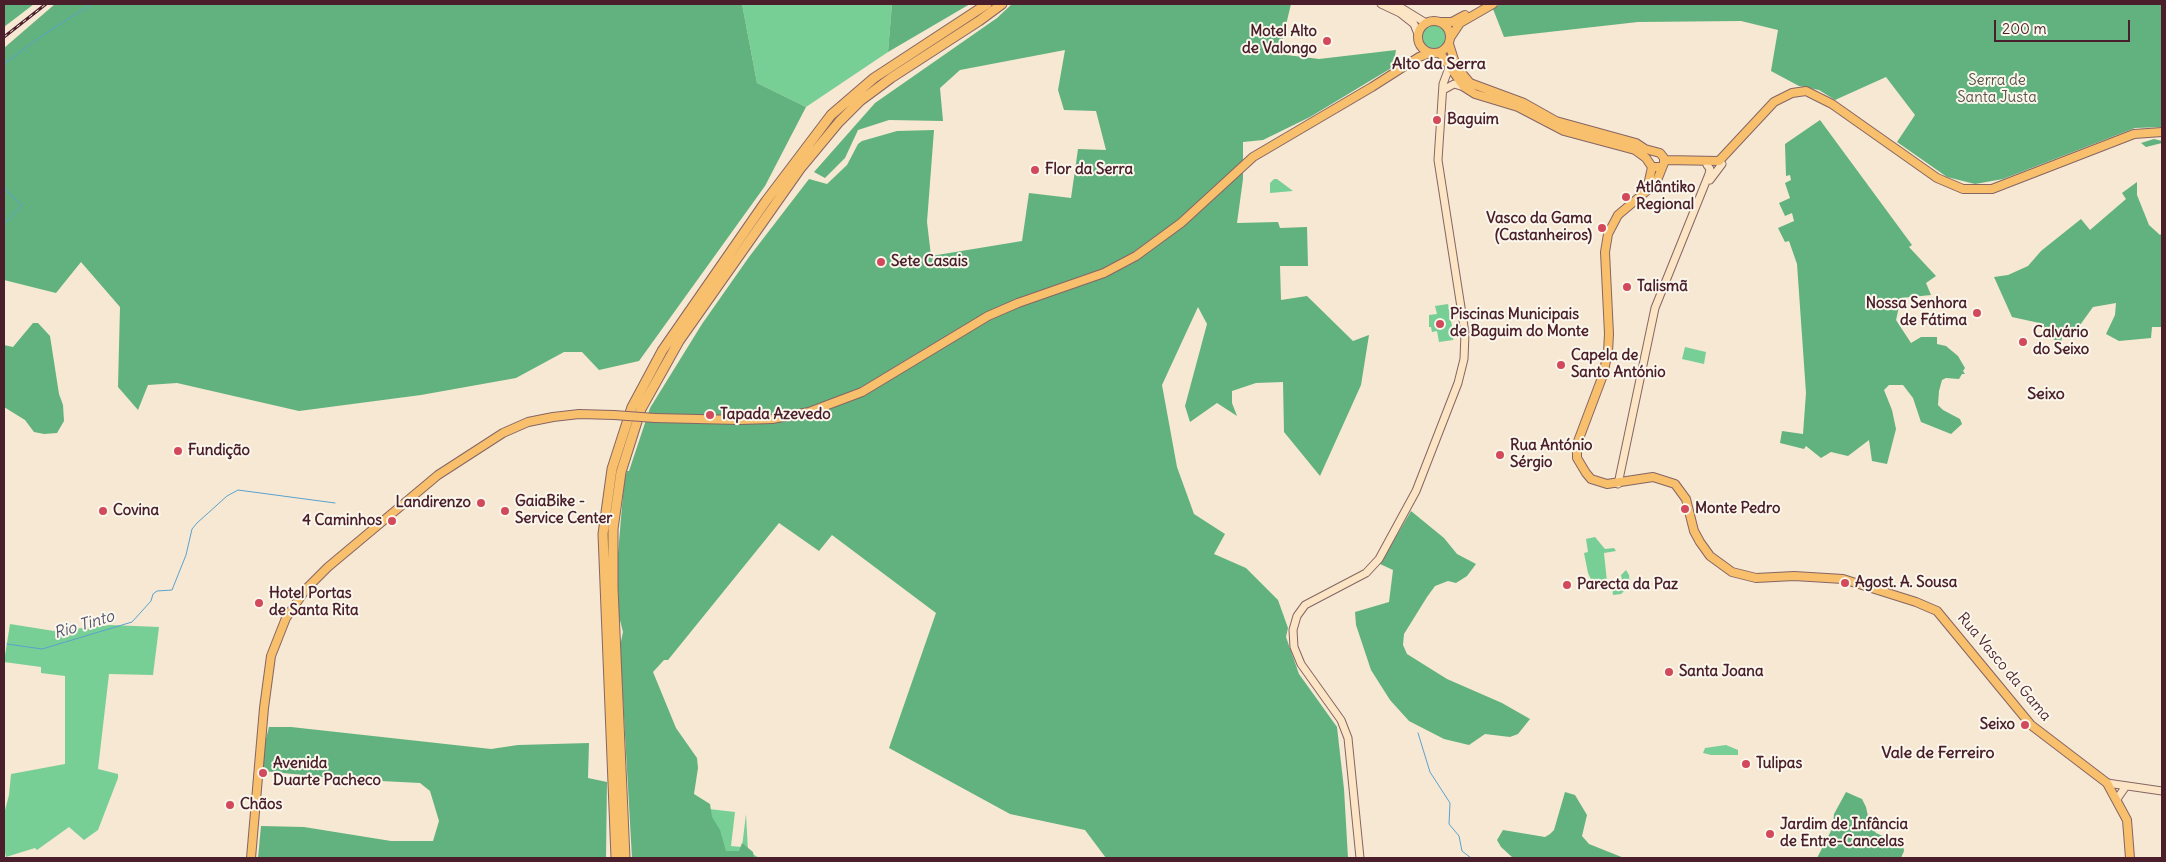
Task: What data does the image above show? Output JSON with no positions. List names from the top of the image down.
{
  "streets": {
    "main road": ["Rua Vasco da Gama"]
  },
  "districts": ["Alto da Serra", "Seixo", "Vale de Ferreiro"],
  "water": ["Rio Tinto"],
  "parks": ["Serra de Santa Justa"],
  "places": [
    "Motel Alto de Valongo",
    "Baguim",
    "Flor da Serra",
    "Atlântiko Regional",
    "Vasco da Gama (Castanheiros)",
    "Sete Casais",
    "Talismã",
    "Nossa Senhora de Fátima",
    "Piscinas Municipais de Baguim do Monte",
    "Calvário do Seixo",
    "Capela de Santo António",
    "Tapada Azevedo",
    "Fundição",
    "Rua António Sérgio",
    "Landirenzo",
    "Monte Pedro",
    "Covina",
    "GaiaBike - Service Center",
    "4 Caminhos",
    "Agost. A. Sousa",
    "Parecta da Paz",
    "Hotel Portas de Santa Rita",
    "Santa Joana",
    "Seixo",
    "Tulipas",
    "Avenida Duarte Pacheco",
    "Chãos",
    "Jardim de Infância de Entre-Cancelas"
  ],
  "scale_bar": "200 m"
}
